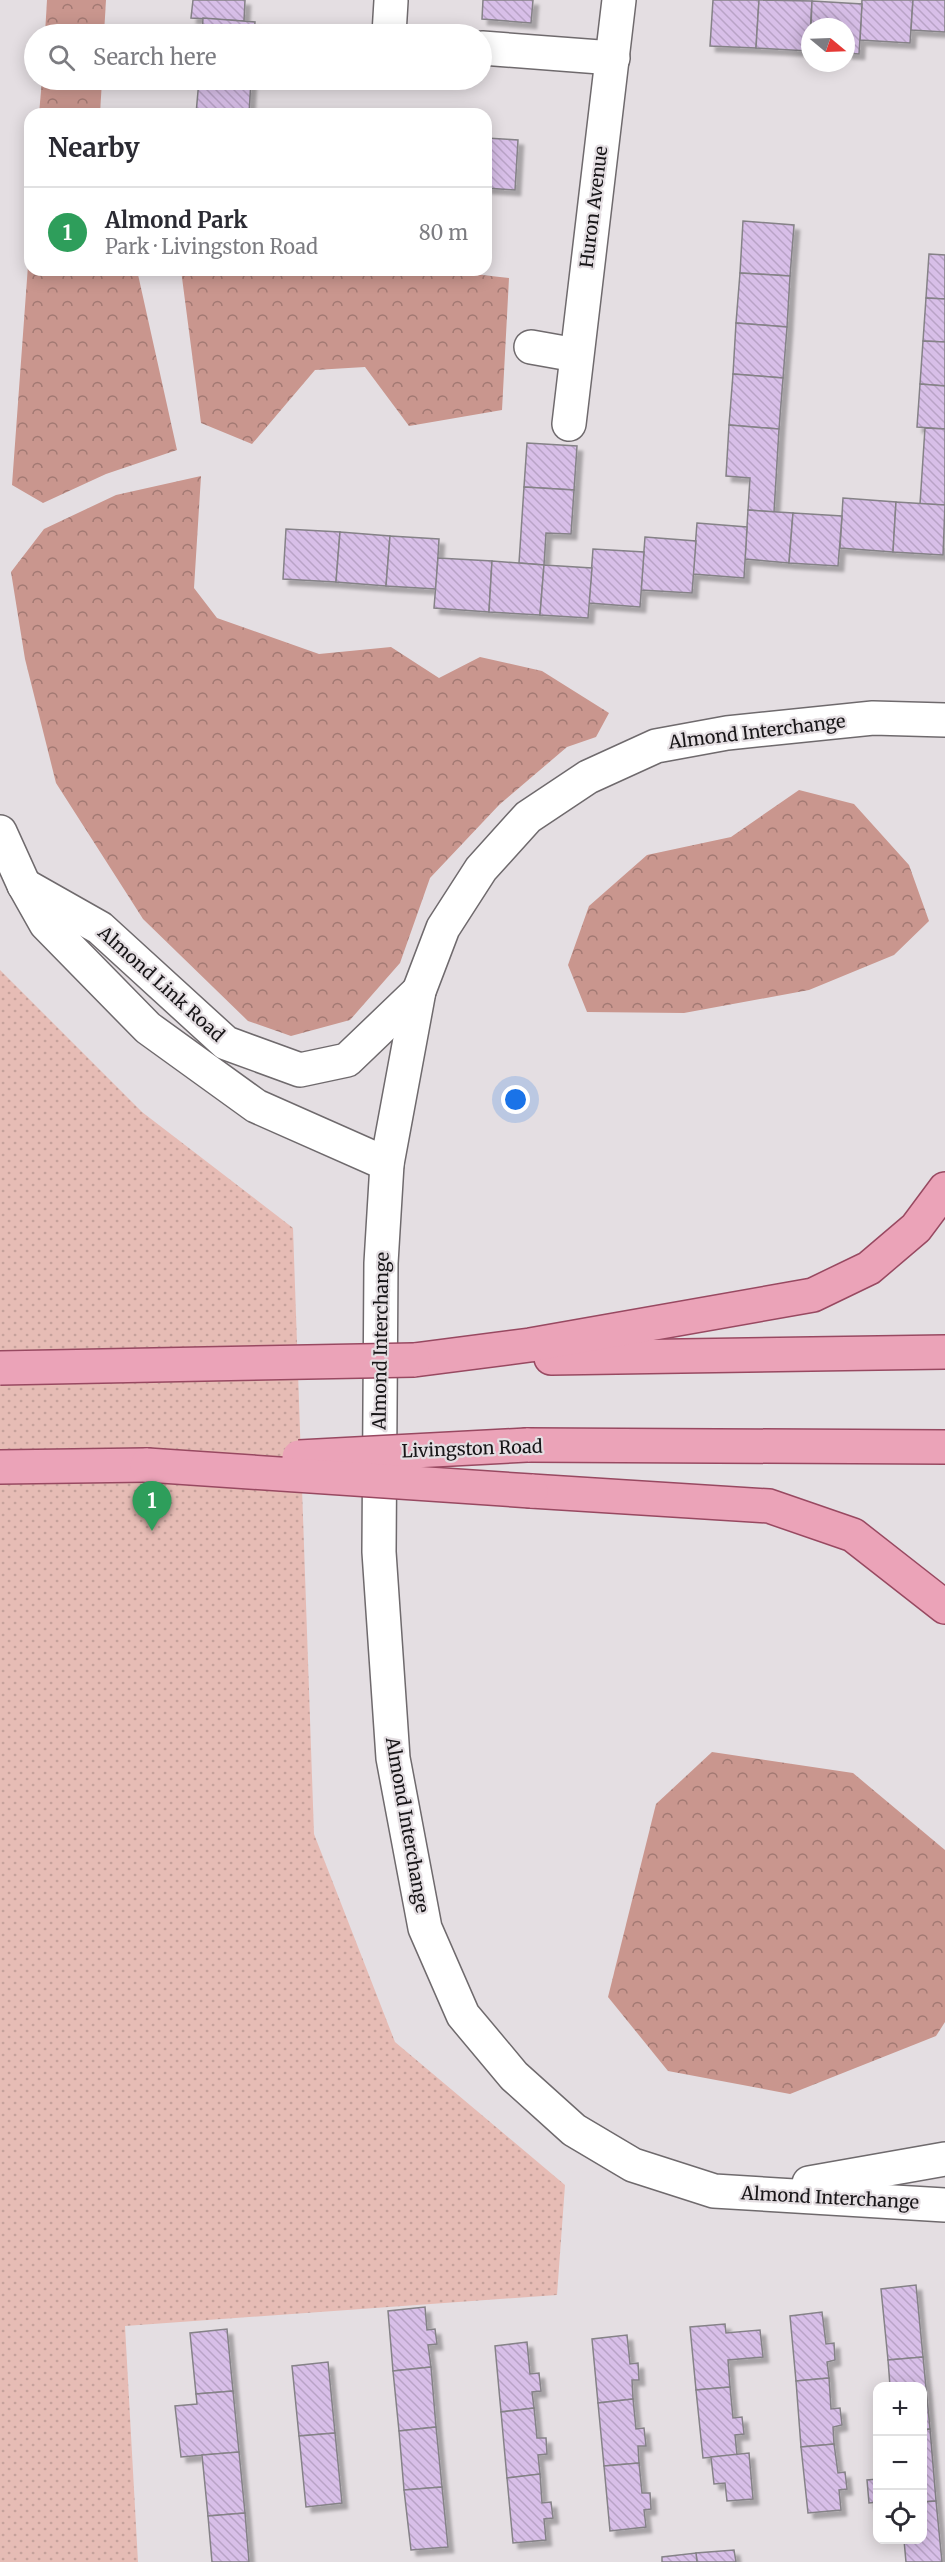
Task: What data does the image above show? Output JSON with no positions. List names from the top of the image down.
{
  "streets": {
    "main road": ["Livingston Road"],
    "street": ["Huron Avenue", "Almond Interchange", "Almond Link Road"]
  },
  "crossings": [
    ["Almond Interchange", "Almond Link Road"]
  ],
  "north": "right",
  "page": {
    "search": "Search here",
    "heading": "Nearby",
    "list": [
      {
        "mark": "1",
        "name": "Almond Park",
        "note": "Park · Livingston Road",
        "value": "80 m"
      }
    ],
    "pins": "1",
    "map_buttons": ["+", "−"]
  }
}
